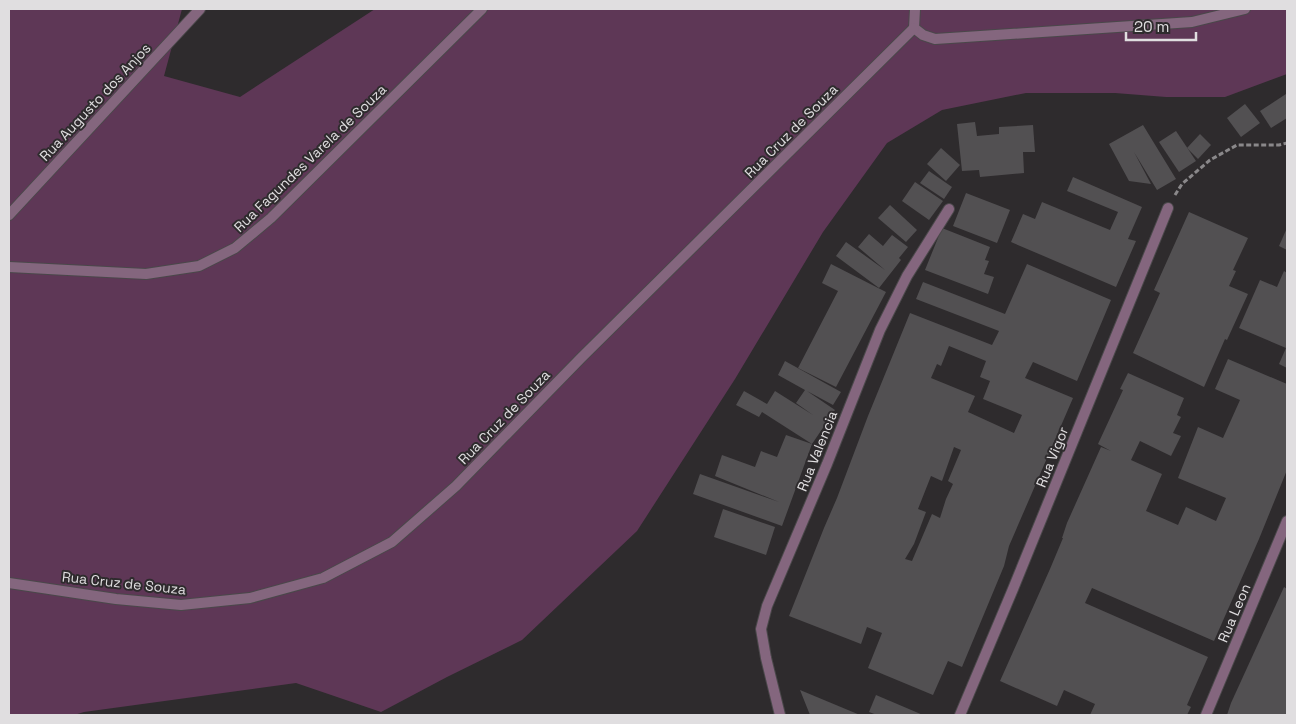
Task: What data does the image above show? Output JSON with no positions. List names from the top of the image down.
{
  "streets": {
    "street": [
      "Rua Augusto dos Anjos",
      "Rua Cruz de Souza",
      "Rua Fagundes Varela de Souza",
      "Rua Valencia",
      "Rua Vigor",
      "Rua Leon"
    ]
  },
  "scale_bar": "20 m"
}
